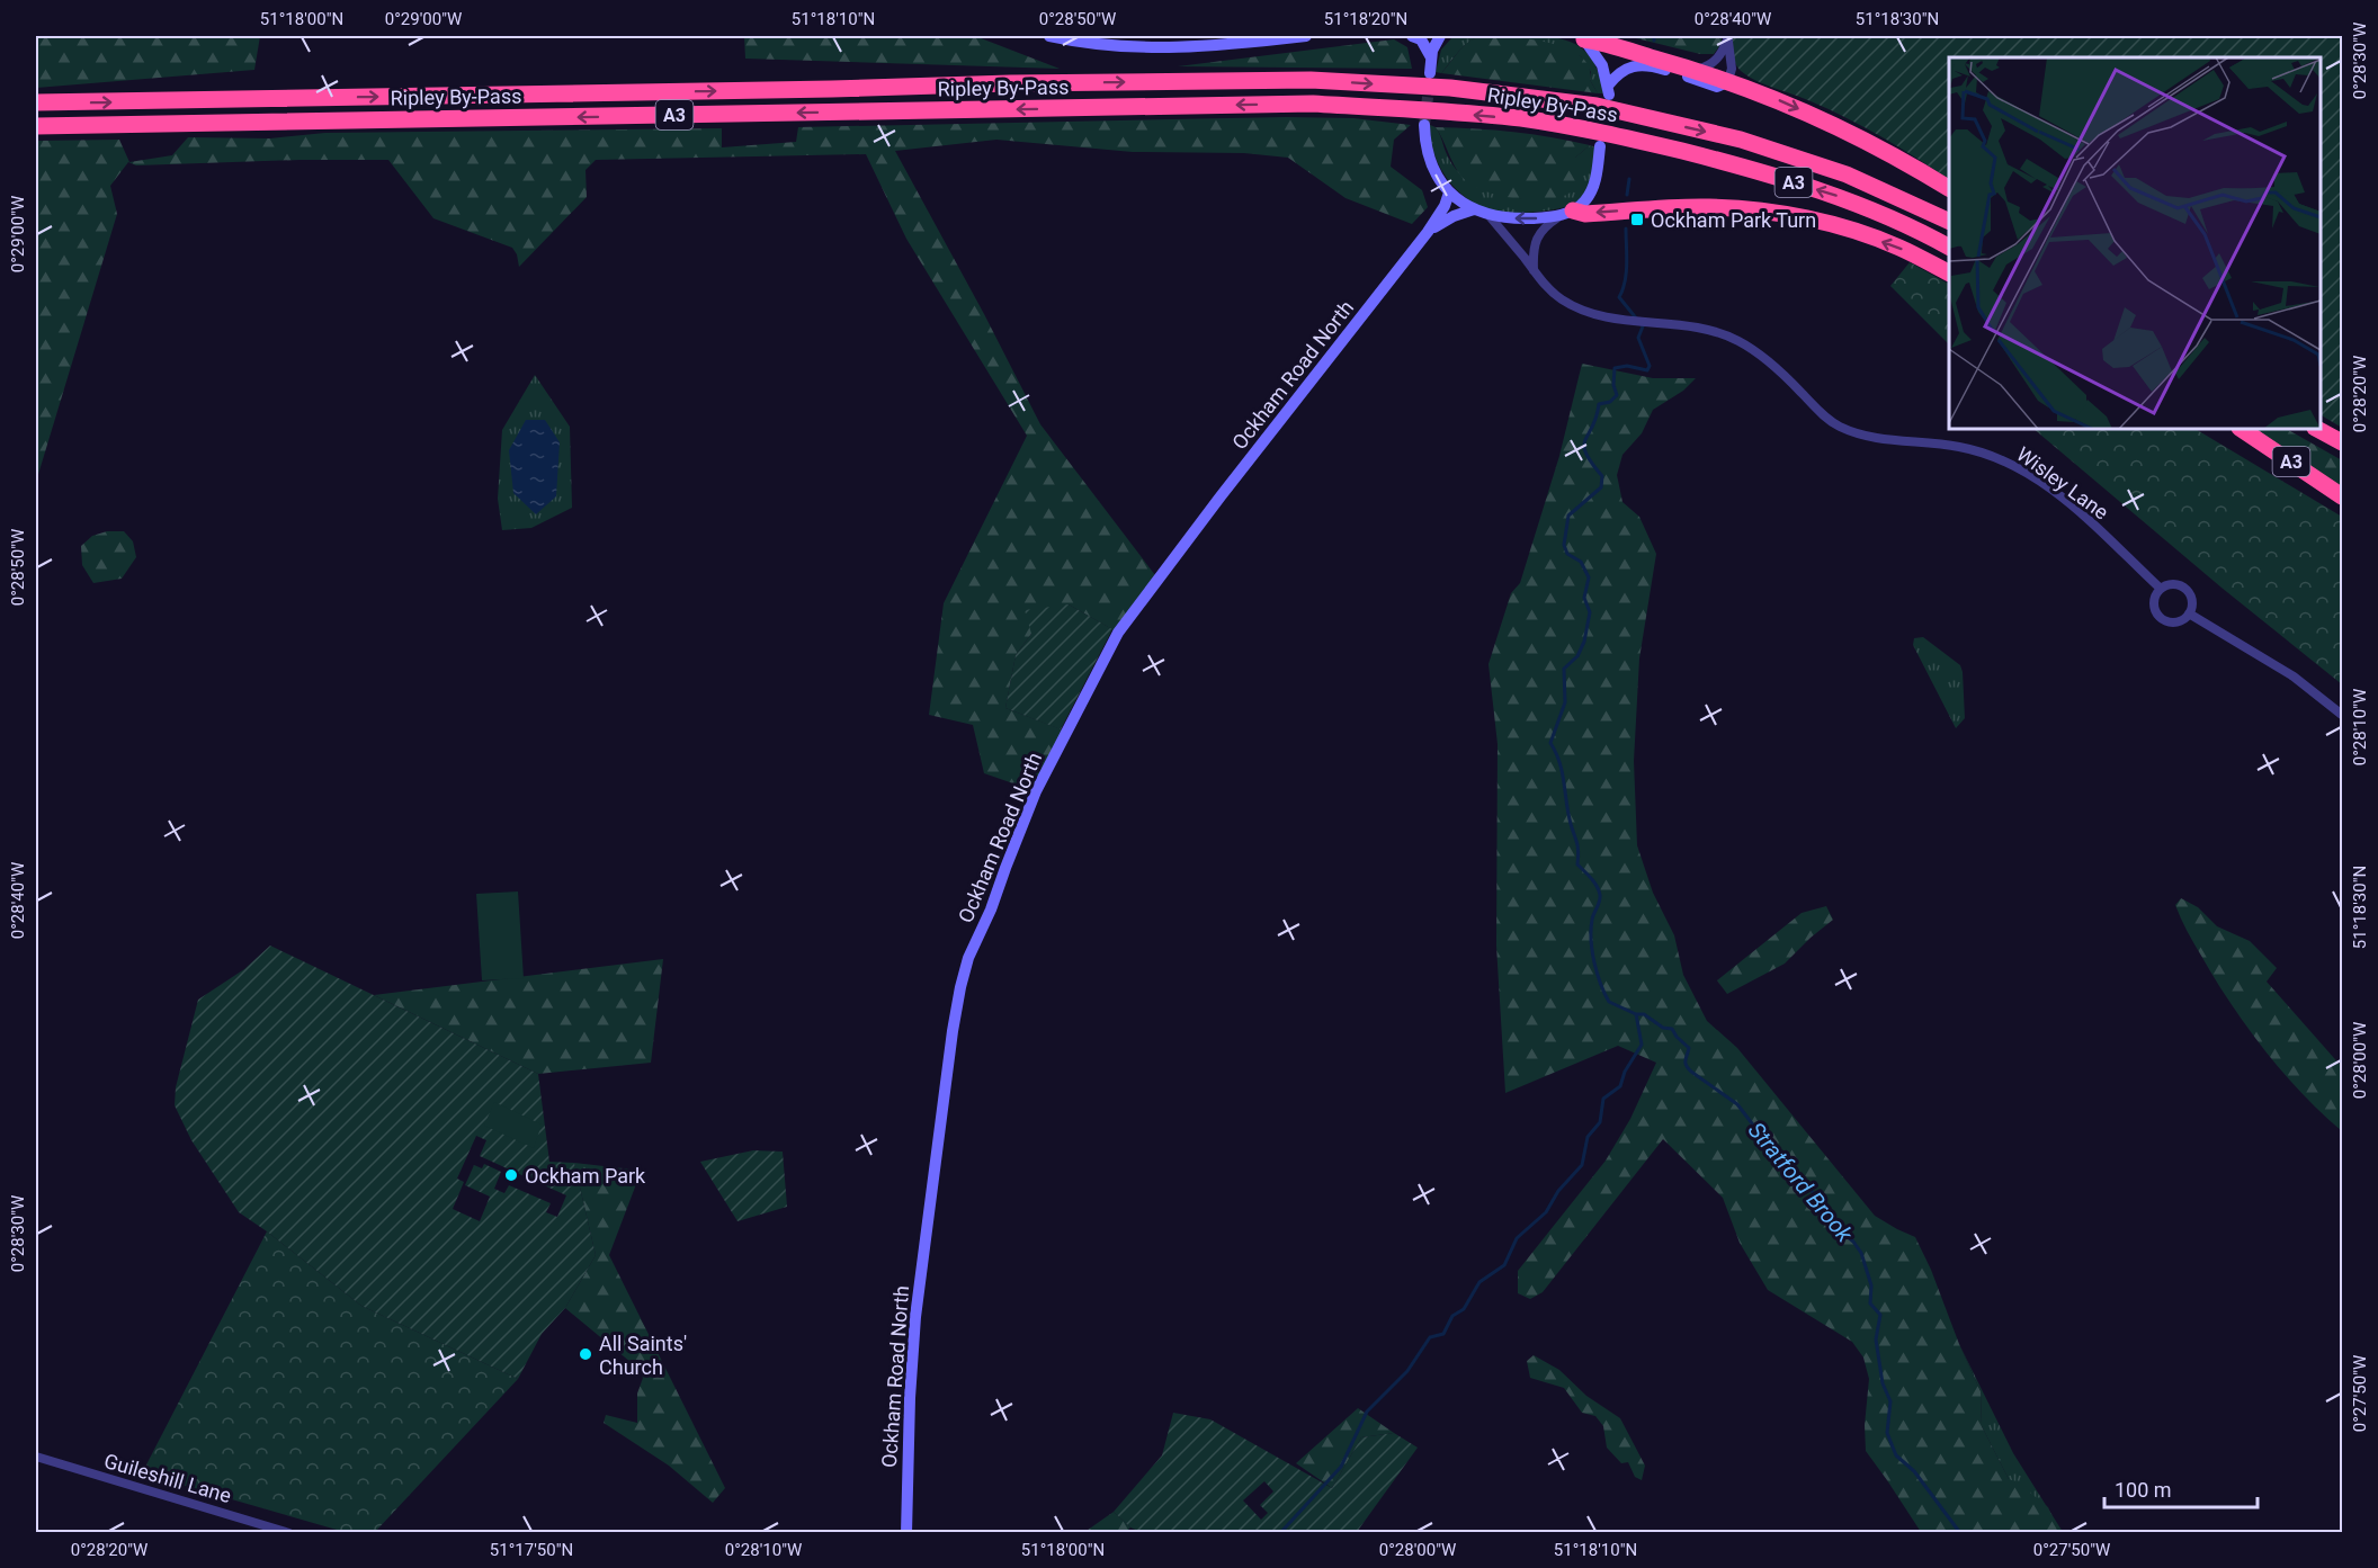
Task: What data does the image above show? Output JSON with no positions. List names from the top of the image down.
{
  "streets": {
    "highway": ["Ripley By-Pass", "A3"],
    "main road": ["Ockham Road North"],
    "street": ["Wisley Lane", "Guileshill Lane"]
  },
  "water": ["Stratford Brook"],
  "places": {
    "transit": ["Ockham Park Turn"],
    "other": ["Ockham Park", "All Saints' Church"]
  },
  "scale_bar": "100 m",
  "coordinates": [
    "51°18'00\"N",
    "0°29'00\"W",
    "51°18'10\"N",
    "0°28'50\"W",
    "51°18'20\"N",
    "0°28'40\"W",
    "51°18'30\"N",
    "0°28'30\"W",
    "0°28'20\"W",
    "0°28'10\"W",
    "0°28'00\"W",
    "0°27'50\"W",
    "51°17'50\"N"
  ]
}
